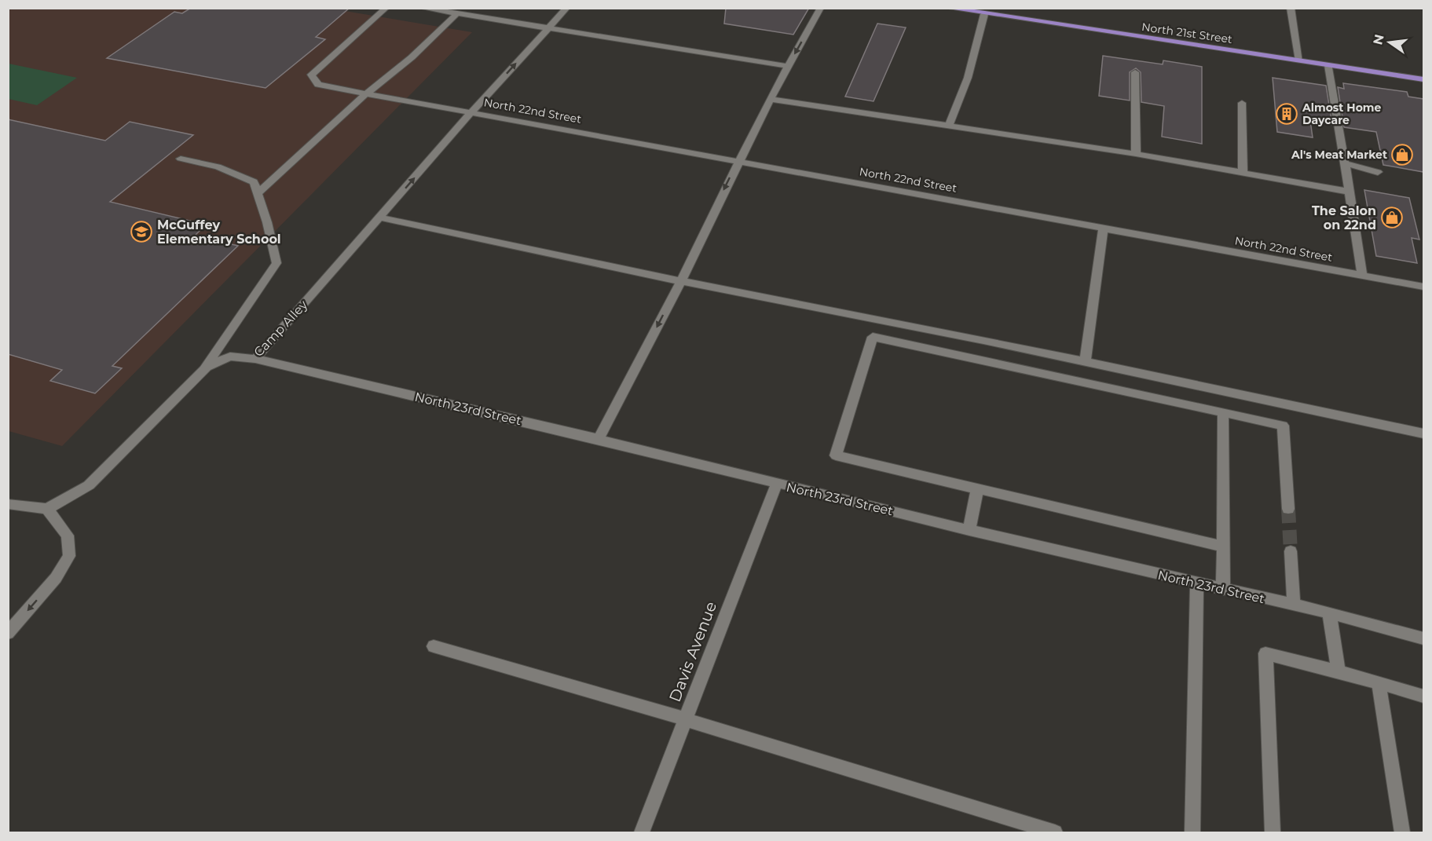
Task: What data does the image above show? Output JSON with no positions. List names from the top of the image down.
{
  "streets": {
    "main road": ["North 21st Street"],
    "street": [
      "North 22nd Street",
      "Camp Alley",
      "North 23rd Street",
      "Davis Avenue"
    ]
  },
  "crossings": [
    ["North 22nd Street", "Camp Alley"],
    ["Camp Alley", "North 23rd Street"],
    ["North 23rd Street", "Davis Avenue"]
  ],
  "places": {
    "building": ["Almost Home Daycare"],
    "shop": ["Al's Meat Market", "The Salon on 22nd"],
    "school or university": ["McGuffey Elementary School"]
  },
  "north": "left"
}
